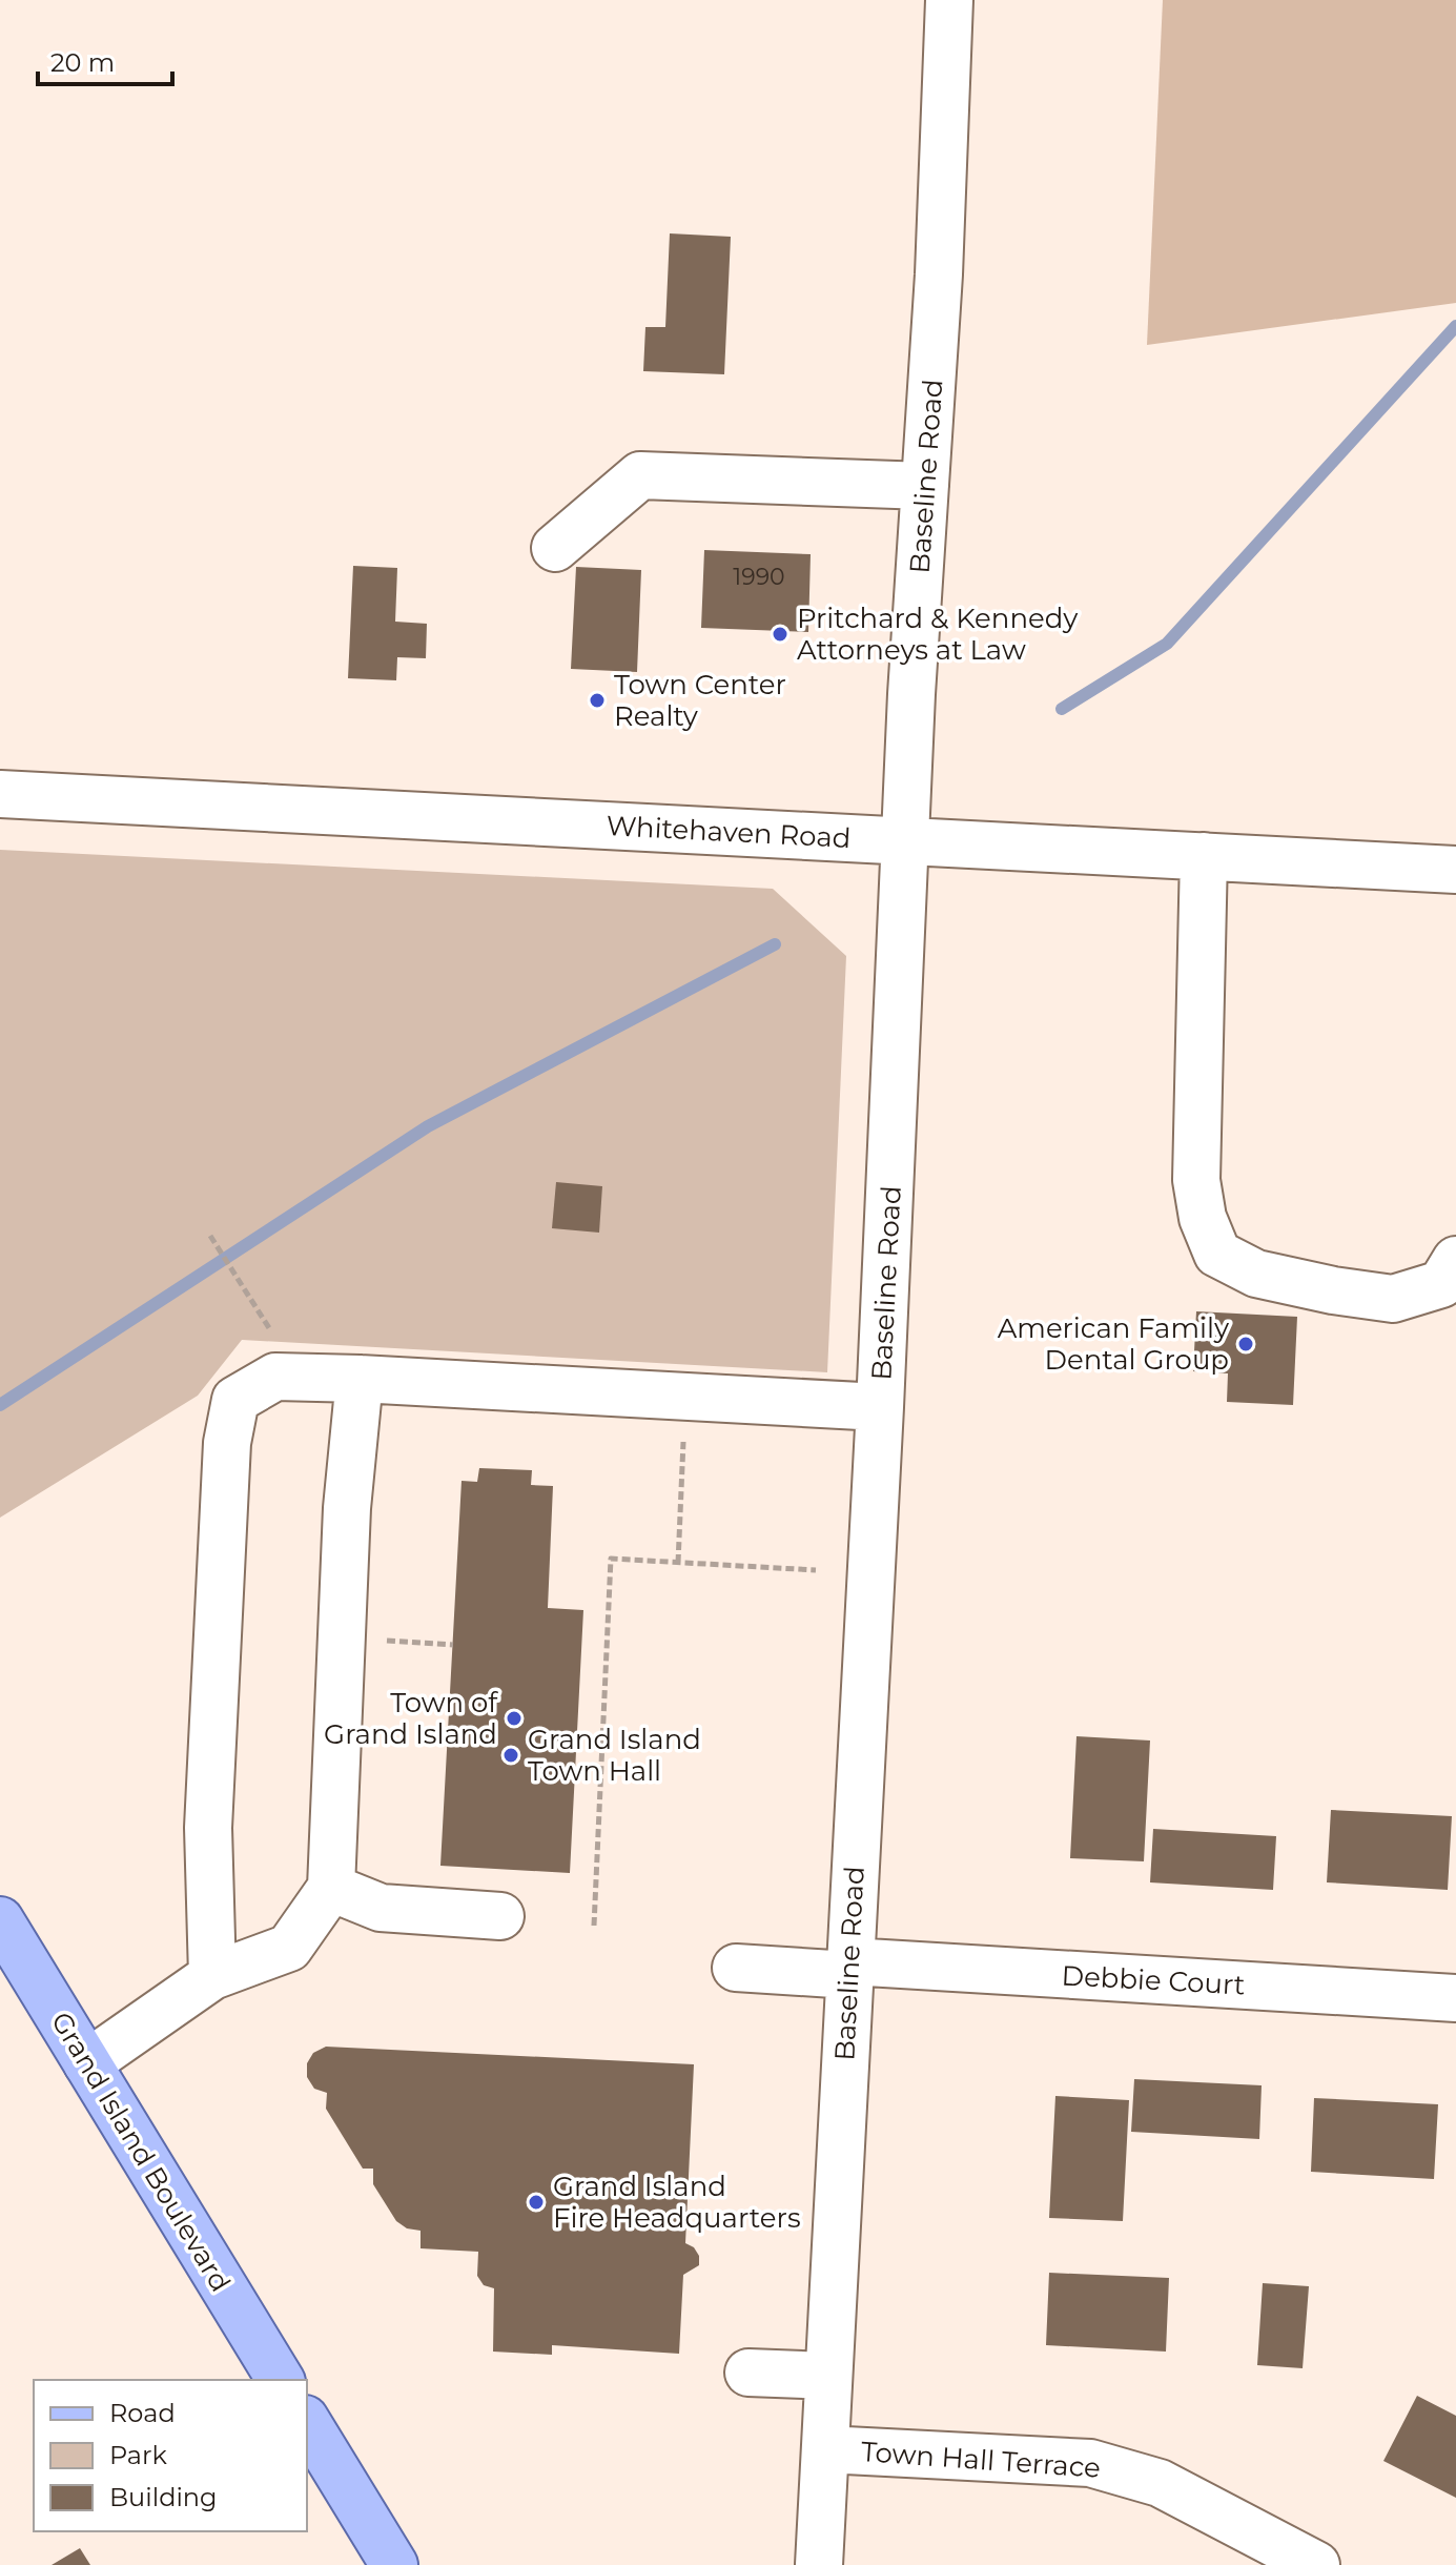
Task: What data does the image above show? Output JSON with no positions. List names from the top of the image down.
{
  "streets": {
    "main road": ["Grand Island Boulevard"],
    "street": [
      "Baseline Road",
      "Whitehaven Road",
      "Debbie Court",
      "Town Hall Terrace"
    ]
  },
  "crossings": [
    ["Baseline Road", "Whitehaven Road"],
    ["Baseline Road", "Debbie Court"],
    ["Baseline Road", "Town Hall Terrace"]
  ],
  "places": [
    "Pritchard & Kennedy Attorneys at Law",
    "Town Center Realty",
    "American Family Dental Group",
    "Town of Grand Island",
    "Grand Island Town Hall",
    "Grand Island Fire Headquarters"
  ],
  "house_numbers": ["1990"],
  "legend": ["Road", "Park", "Building"],
  "scale_bar": "20 m"
}
